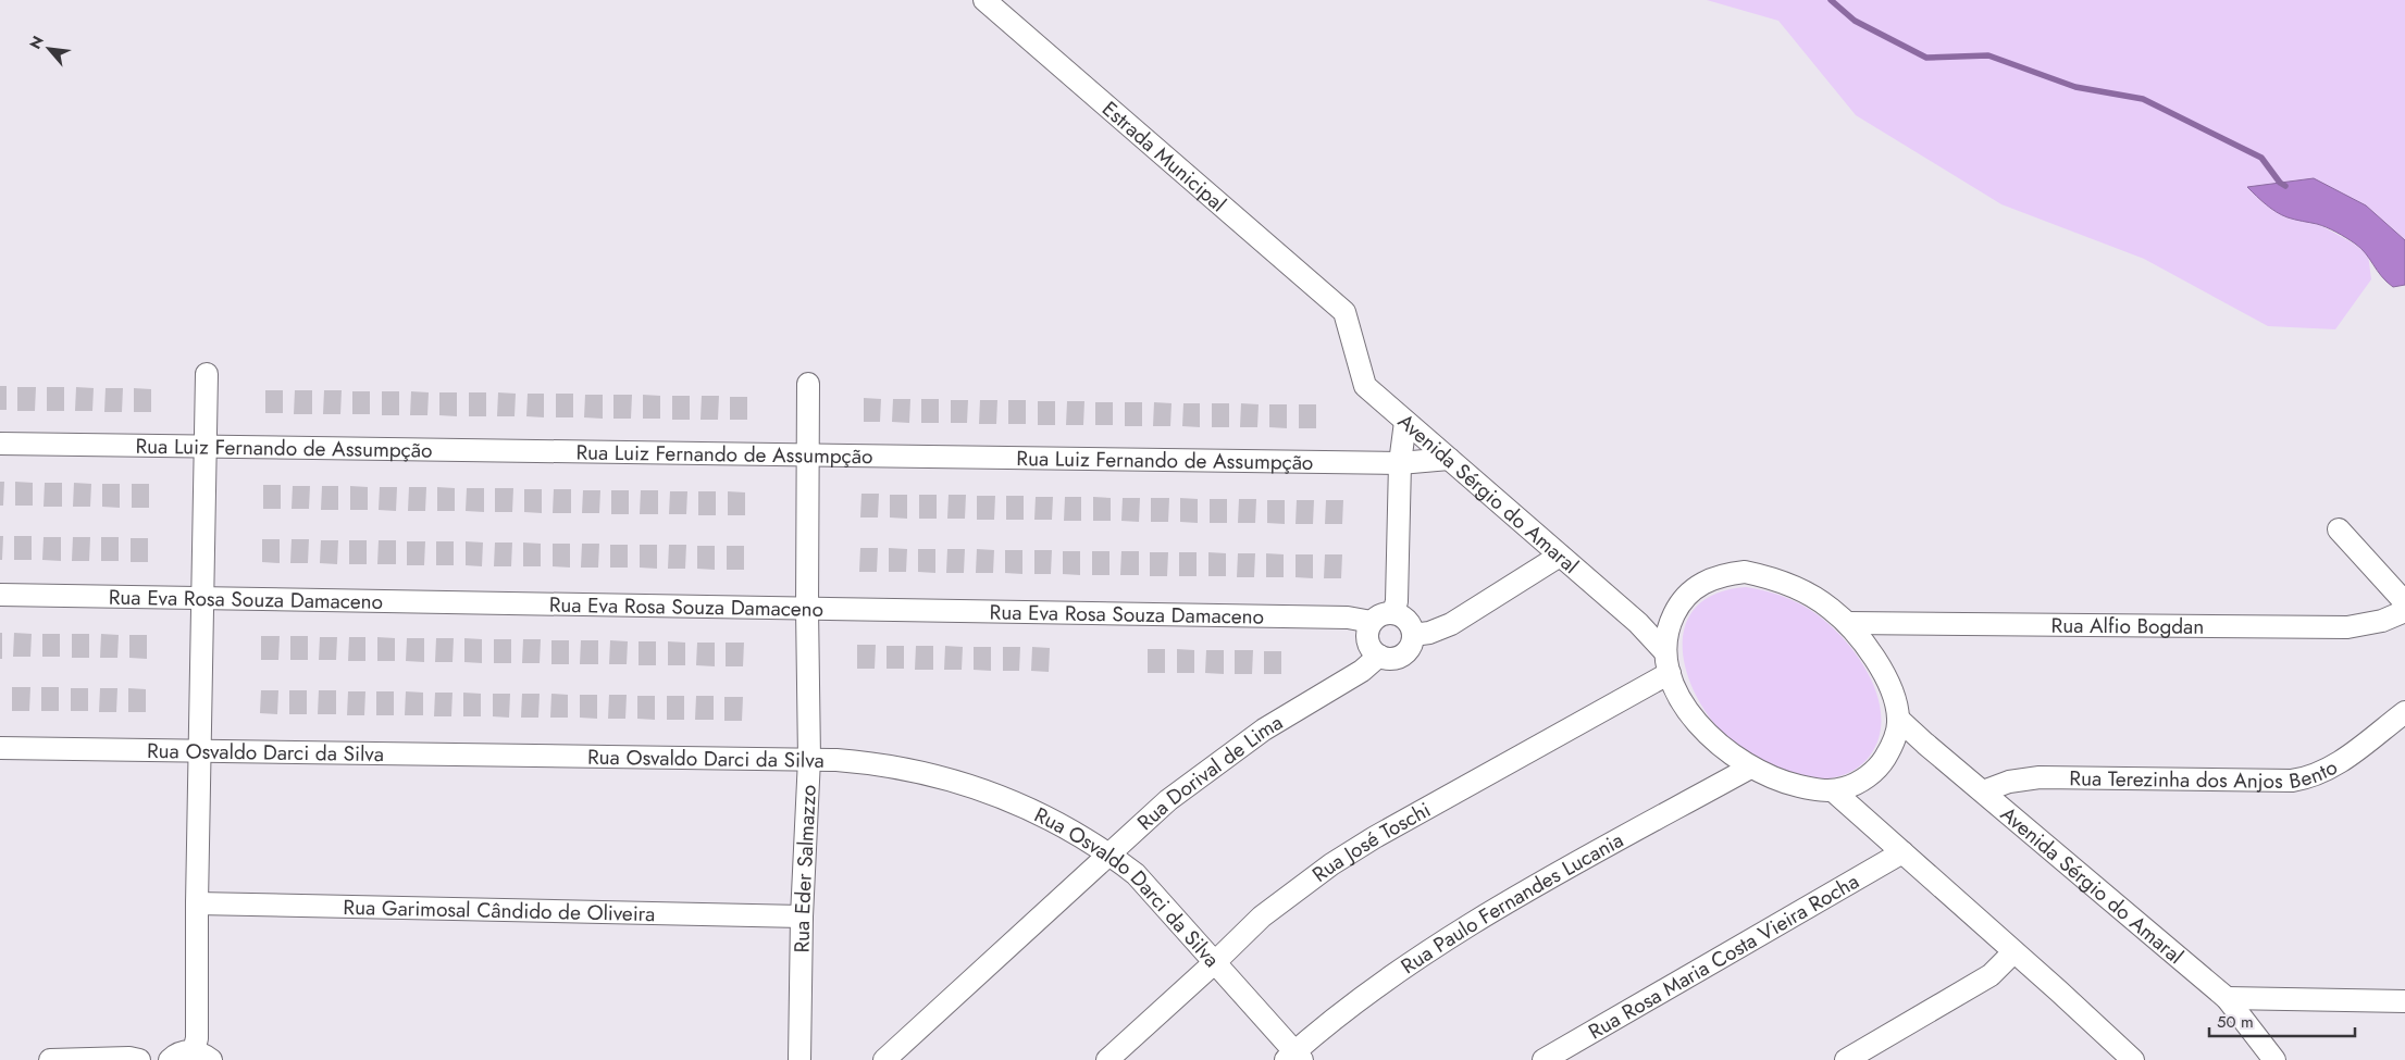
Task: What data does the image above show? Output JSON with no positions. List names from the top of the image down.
{
  "streets": {
    "street": [
      "Estrada Municipal",
      "Rua Luiz Fernando de Assumpção",
      "Avenida Sérgio do Amaral",
      "Rua Eva Rosa Souza Damaceno",
      "Rua Alfio Bogdan",
      "Rua Osvaldo Darci da Silva",
      "Rua Terezinha dos Anjos Bento",
      "Rua Dorival de Lima",
      "Rua José Toschi",
      "Rua Eder Salmazzo",
      "Rua Paulo Fernandes Lucania",
      "Rua Garimosal Cândido de Oliveira",
      "Rua Rosa Maria Costa Vieira Rocha"
    ]
  },
  "crossings": [
    ["Estrada Municipal", "Avenida Sérgio do Amaral"],
    ["Rua Luiz Fernando de Assumpção", "Avenida Sérgio do Amaral"],
    ["Rua Luiz Fernando de Assumpção", "Rua Eder Salmazzo"],
    ["Avenida Sérgio do Amaral", "Rua Terezinha dos Anjos Bento"],
    ["Avenida Sérgio do Amaral", "Rua José Toschi"],
    ["Avenida Sérgio do Amaral", "Rua Paulo Fernandes Lucania"],
    ["Rua Eva Rosa Souza Damaceno", "Rua Dorival de Lima"],
    ["Rua Eva Rosa Souza Damaceno", "Rua Eder Salmazzo"],
    ["Rua Osvaldo Darci da Silva", "Rua Dorival de Lima"],
    ["Rua Osvaldo Darci da Silva", "Rua José Toschi"],
    ["Rua Osvaldo Darci da Silva", "Rua Eder Salmazzo"],
    ["Rua Osvaldo Darci da Silva", "Rua Paulo Fernandes Lucania"],
    ["Rua Eder Salmazzo", "Rua Garimosal Cândido de Oliveira"]
  ],
  "scale_bar": "50 m",
  "north": "top left"
}
